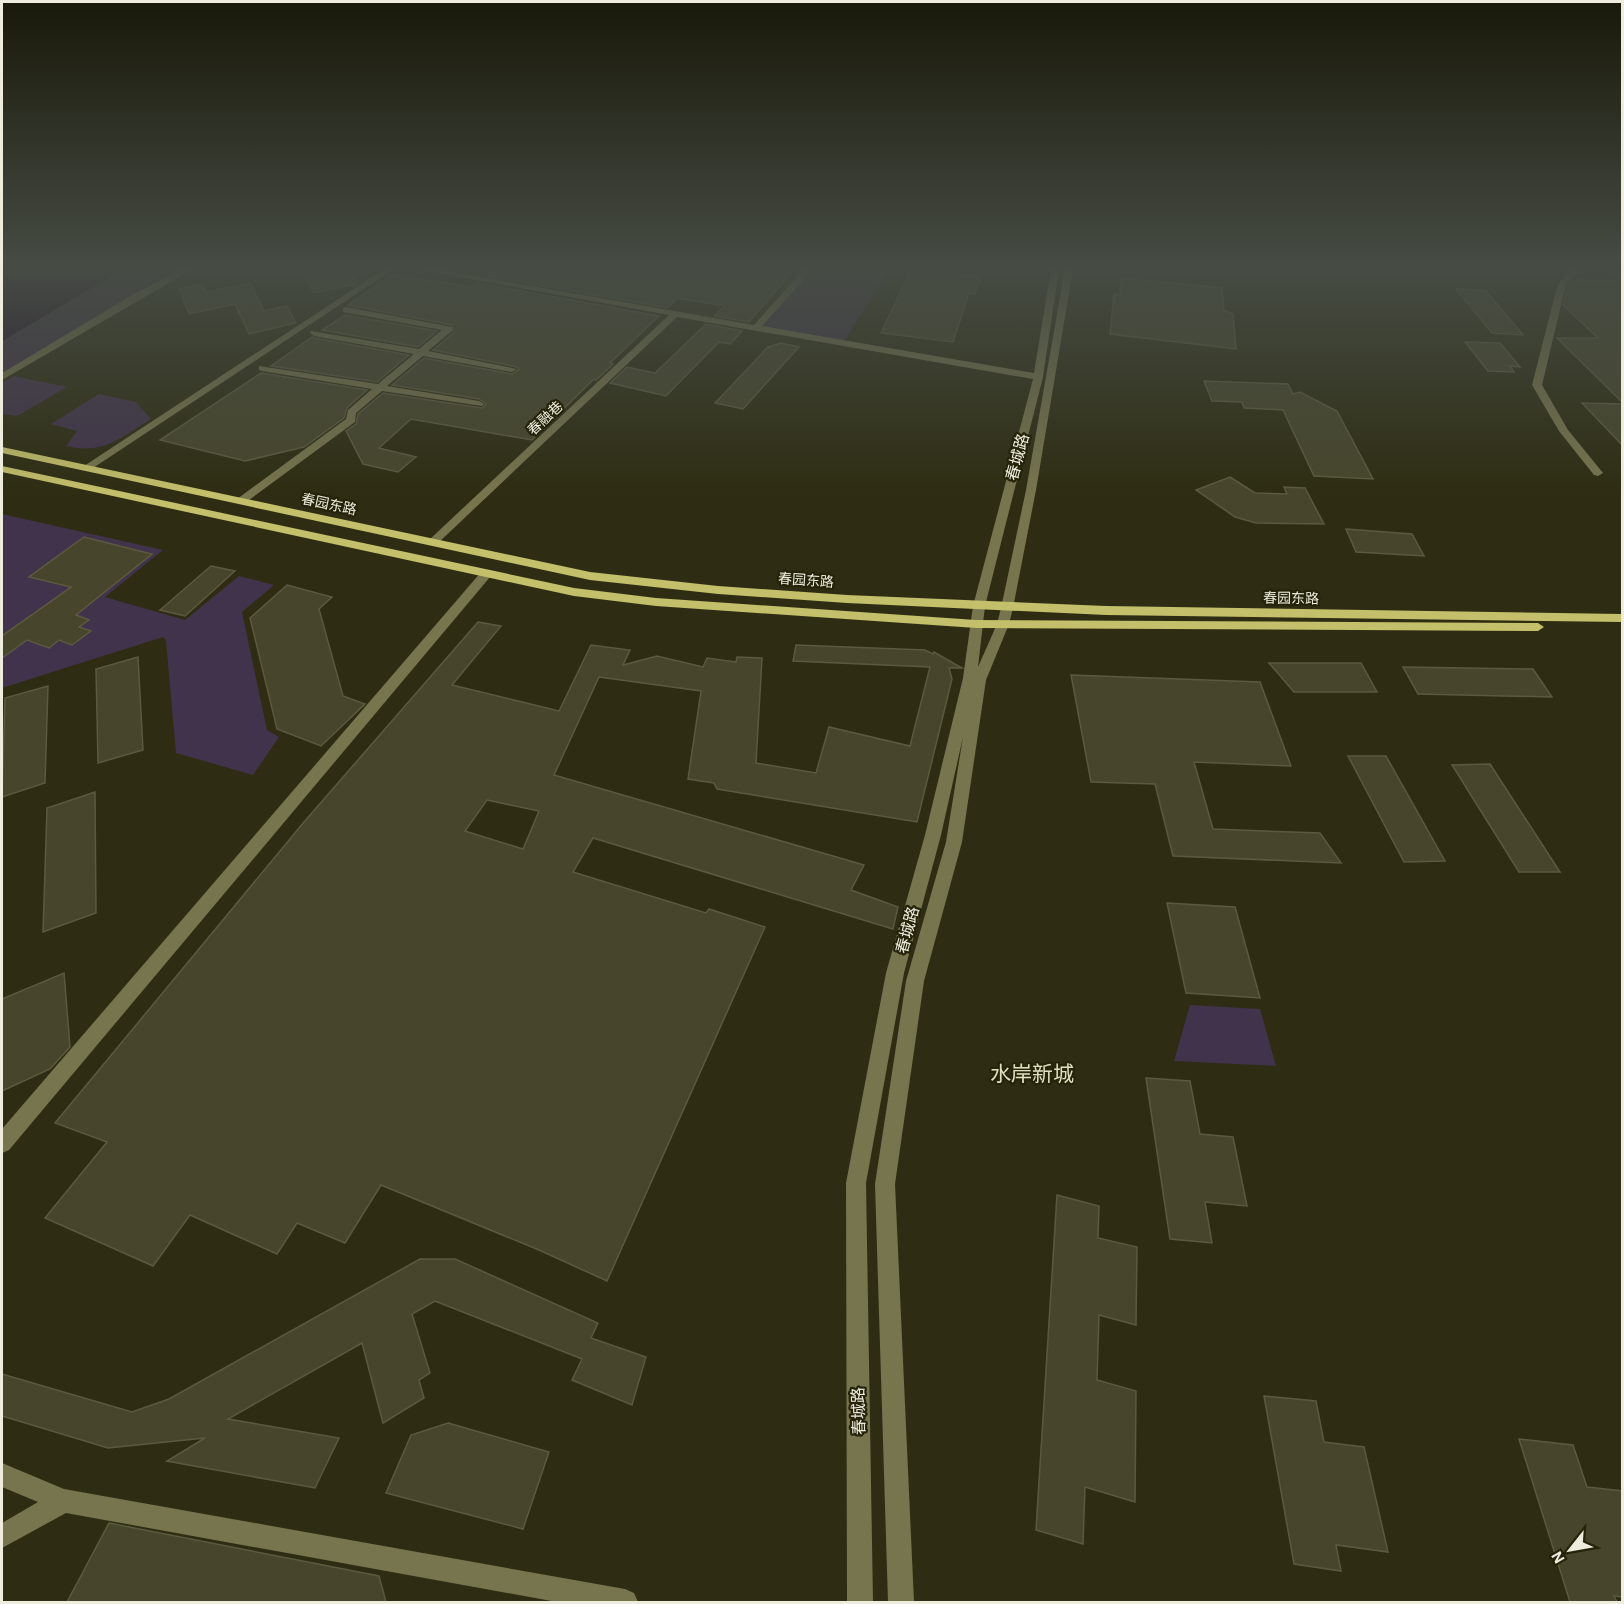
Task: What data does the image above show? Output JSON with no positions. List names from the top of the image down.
{
  "streets": {
    "main road": ["春园东路"],
    "street": ["春融巷", "春城路"]
  },
  "crossings": [
    ["春融巷", "春园东路"],
    ["春城路", "春园东路"]
  ],
  "districts": ["水岸新城"],
  "north": "bottom left"
}
